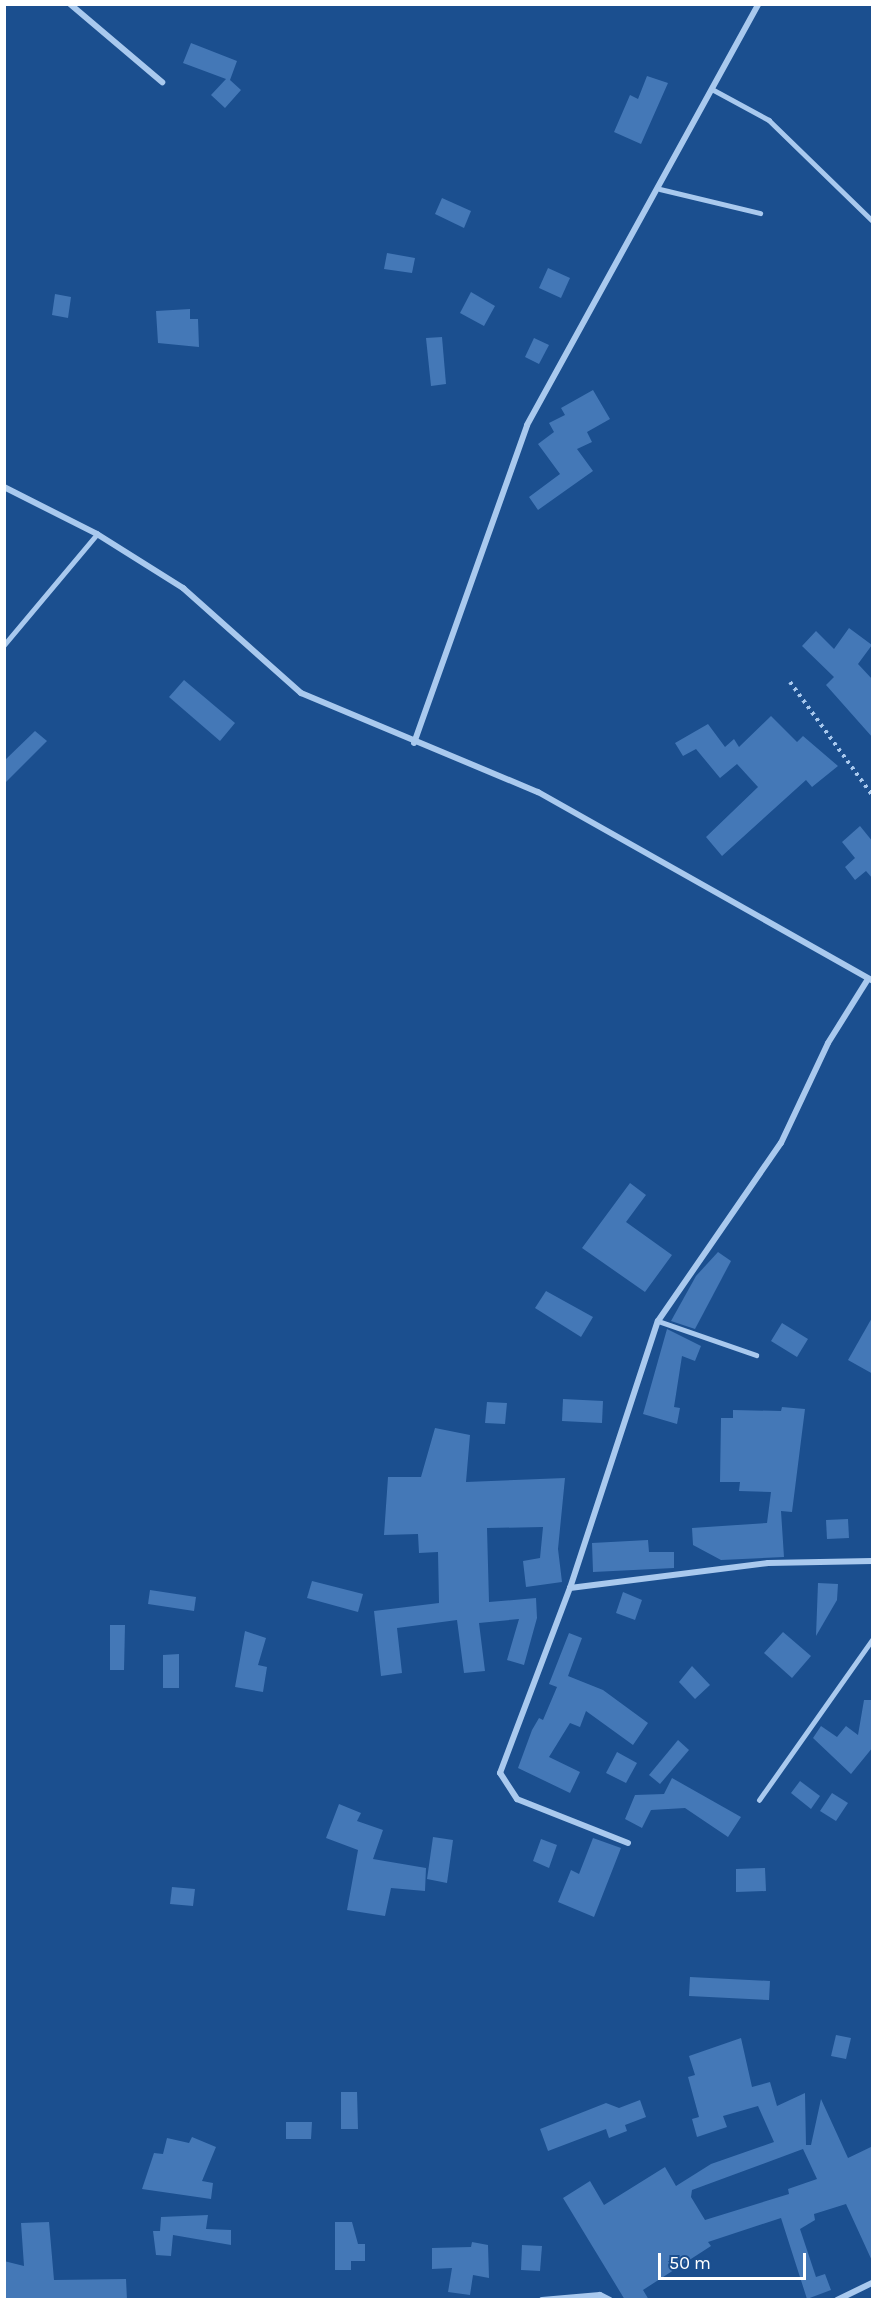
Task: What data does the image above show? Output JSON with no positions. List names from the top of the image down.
{
  "scale_bar": "50 m"
}
